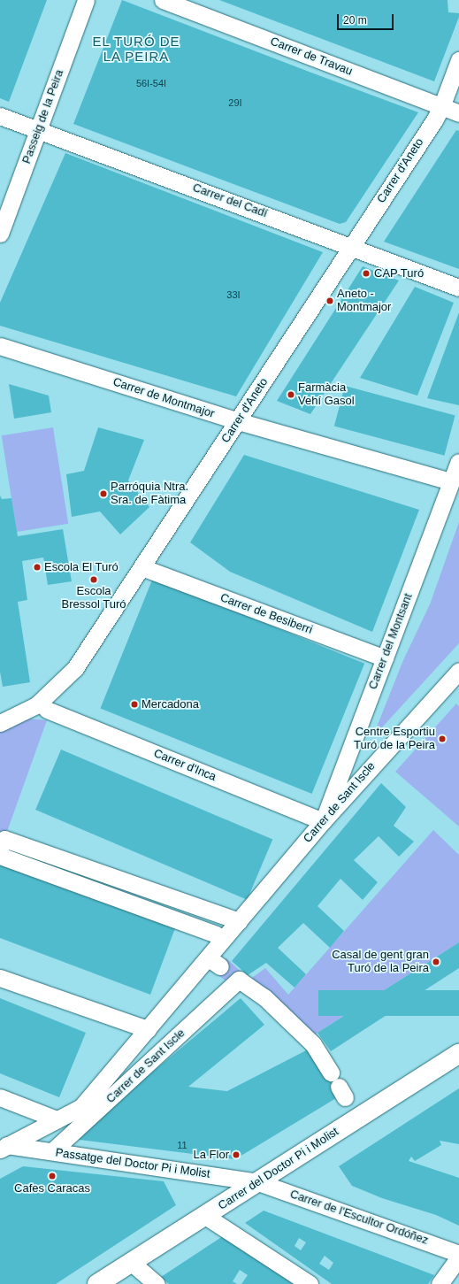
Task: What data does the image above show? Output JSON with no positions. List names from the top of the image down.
{
  "streets": {
    "main road": ["Carrer del Doctor Pi i Molist"],
    "street": [
      "Carrer de Travau",
      "Passeig de la Peira",
      "Carrer d'Aneto",
      "Carrer del Cadí",
      "Carrer de Montmajor",
      "Carrer de Besiberri",
      "Carrer del Montsant",
      "Carrer d'Inca",
      "Carrer de Sant Iscle",
      "Passatge del Doctor Pi i Molist",
      "Carrer de l'Escultor Ordóñez"
    ]
  },
  "crossings": [
    ["Carrer de Travau", "Carrer d'Aneto"],
    ["Passeig de la Peira", "Carrer del Cadí"],
    ["Carrer d'Aneto", "Carrer del Cadí"],
    ["Carrer d'Aneto", "Carrer de Montmajor"],
    ["Carrer d'Aneto", "Carrer d'Inca"],
    ["Carrer de Montmajor", "Carrer del Montsant"],
    ["Carrer de Besiberri", "Carrer del Montsant"],
    ["Carrer del Montsant", "Carrer d'Inca"],
    ["Carrer del Montsant", "Carrer de Sant Iscle"],
    ["Carrer d'Inca", "Carrer de Sant Iscle"],
    ["Carrer de Sant Iscle", "Passatge del Doctor Pi i Molist"],
    ["Passatge del Doctor Pi i Molist", "Carrer del Doctor Pi i Molist"],
    ["Passatge del Doctor Pi i Molist", "Carrer de l'Escultor Ordóñez"],
    ["Carrer del Doctor Pi i Molist", "Carrer de l'Escultor Ordóñez"]
  ],
  "districts": ["EL TURÓ DE LA PEIRA"],
  "places": [
    "CAP Turó",
    "Aneto - Montmajor",
    "Farmàcia Vehí Gasol",
    "Parróquia Ntra. Sra. de Fàtima",
    "Escola El Turó",
    "Escola Bressol Turó",
    "Mercadona",
    "Centre Esportiu Turó de la Peira",
    "Casal de gent gran Turó de la Peira",
    "La Flor",
    "Cafes Caracas"
  ],
  "house_numbers": [
    "56I-54I",
    "29I",
    "33I",
    "11"
  ],
  "scale_bar": "20 m"
}
